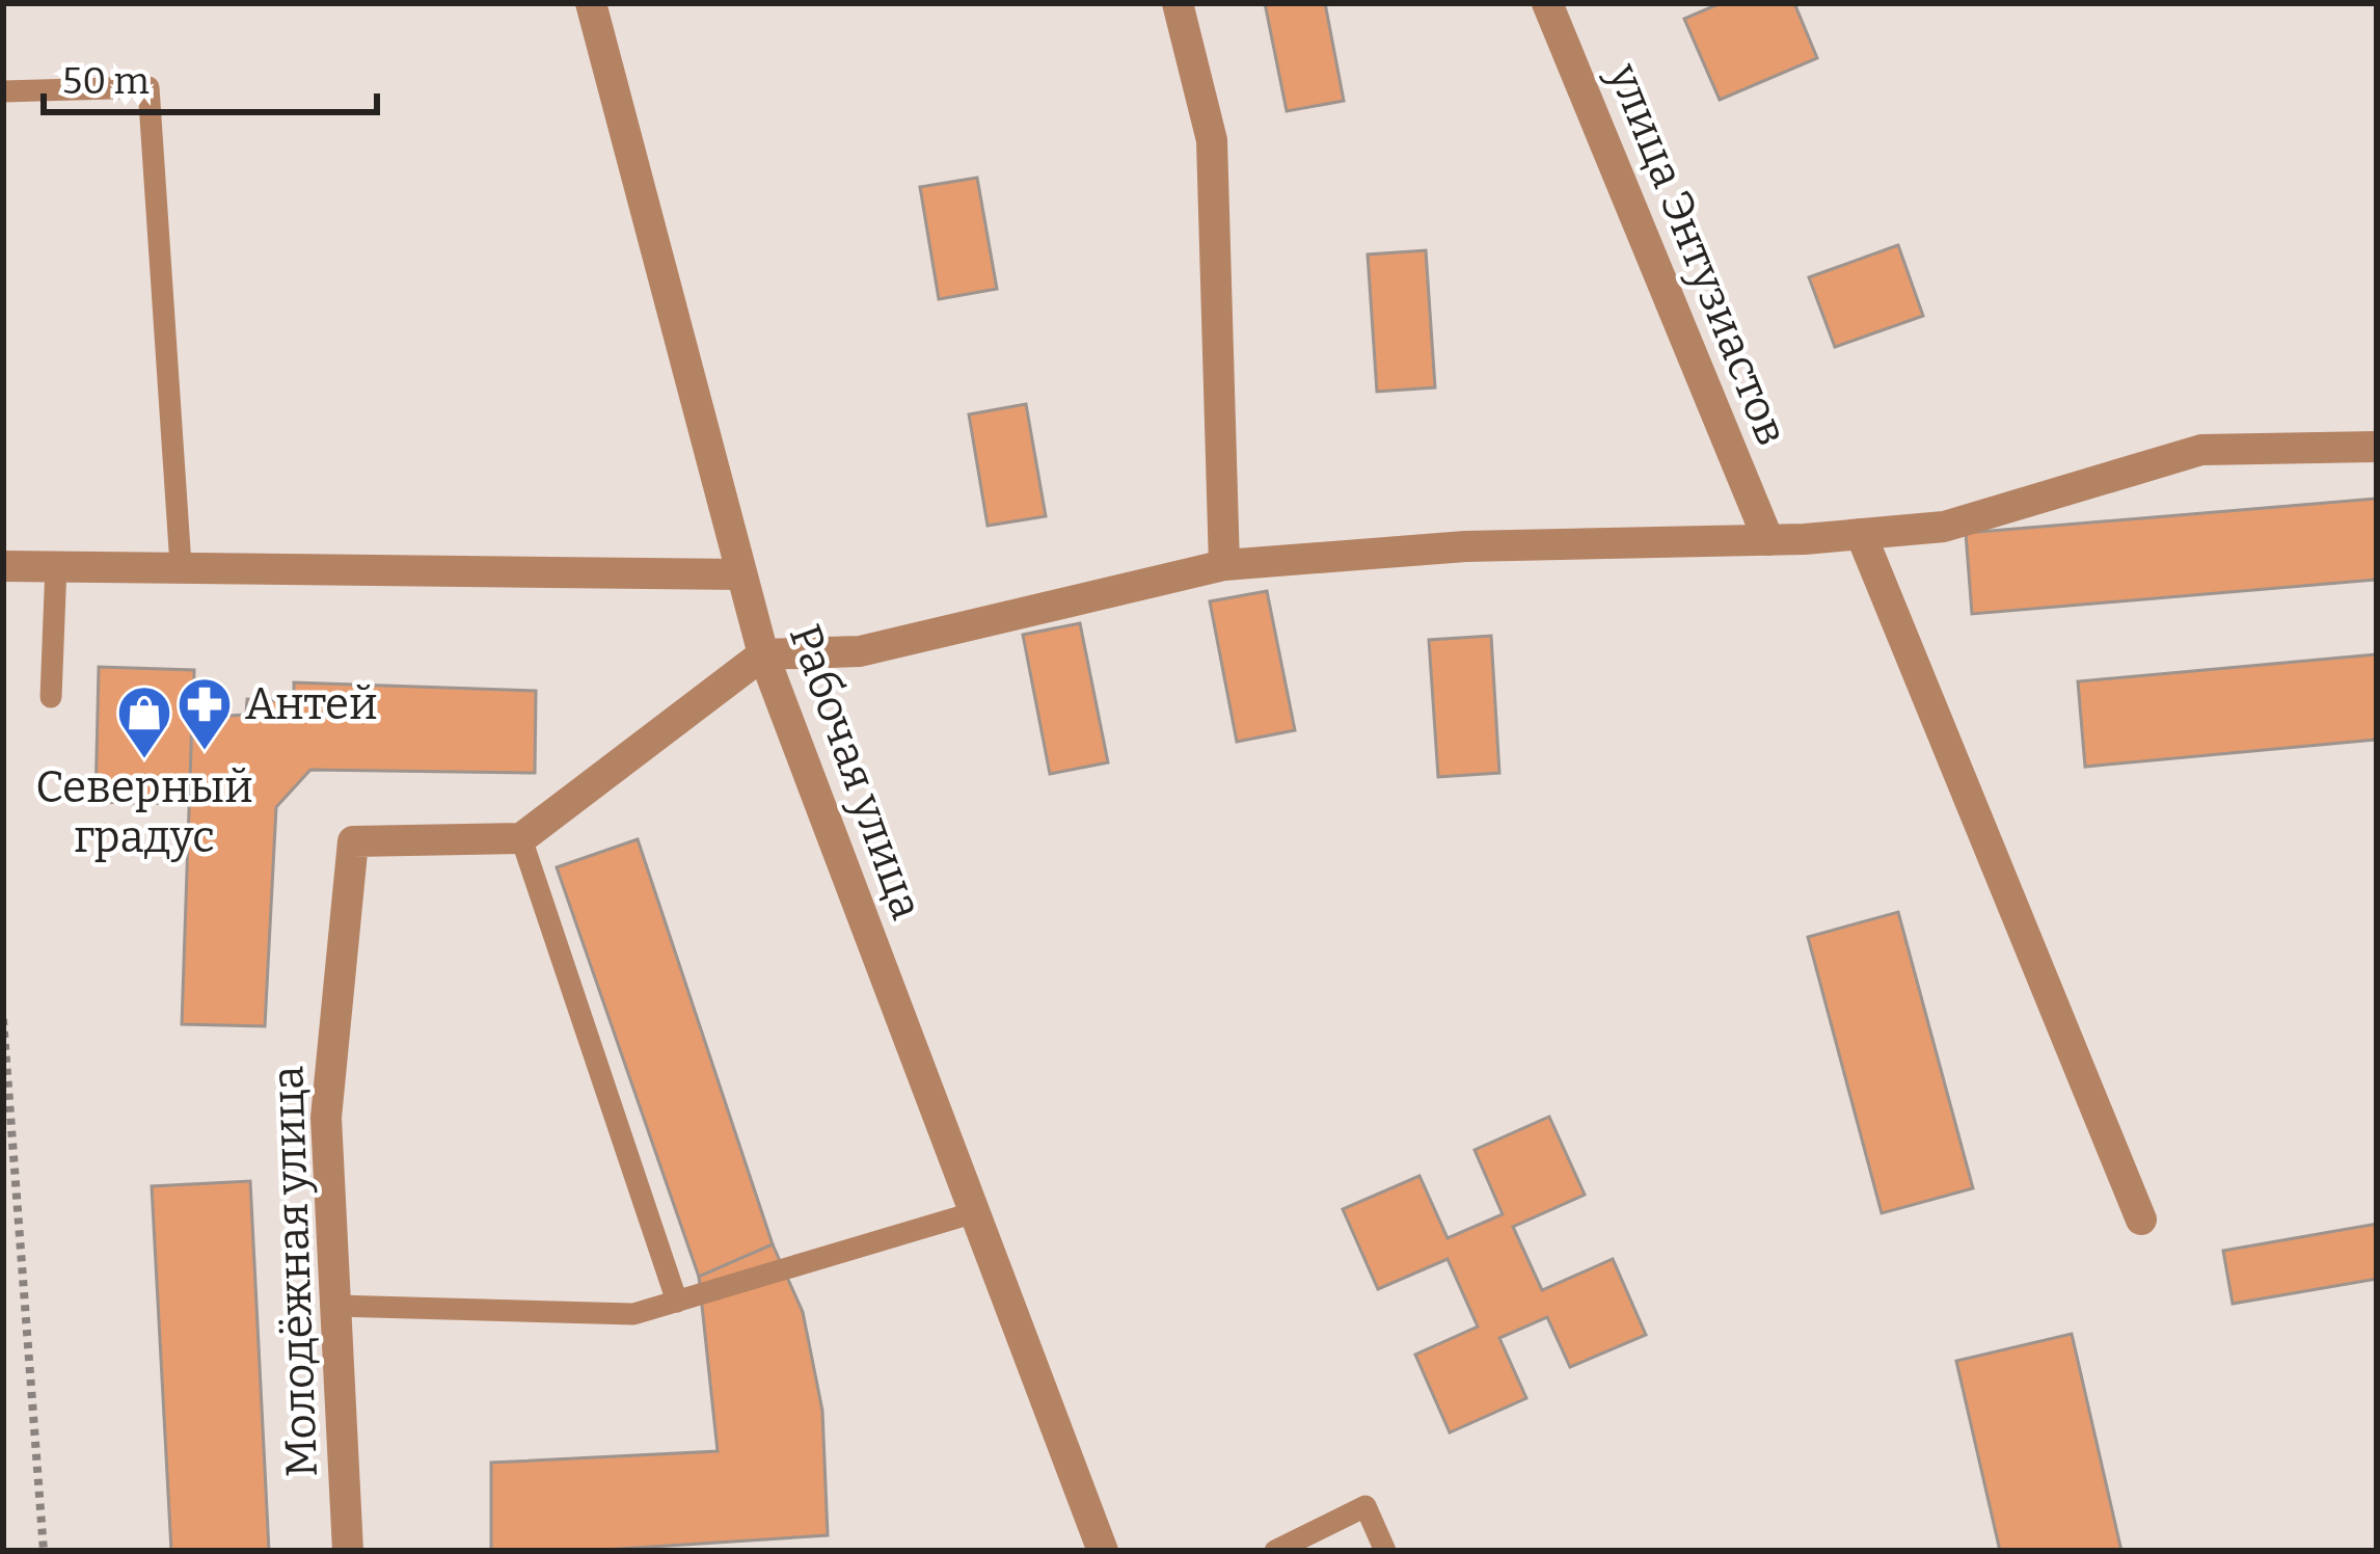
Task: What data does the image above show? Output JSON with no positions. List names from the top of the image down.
{
  "streets": {
    "street": ["улица Энтузиастов", "Рабочая улица", "Молодёжная улица"]
  },
  "places": {
    "pharmacy": ["Антей"],
    "shop": ["Северный градус"]
  },
  "scale_bar": "50 m"
}
